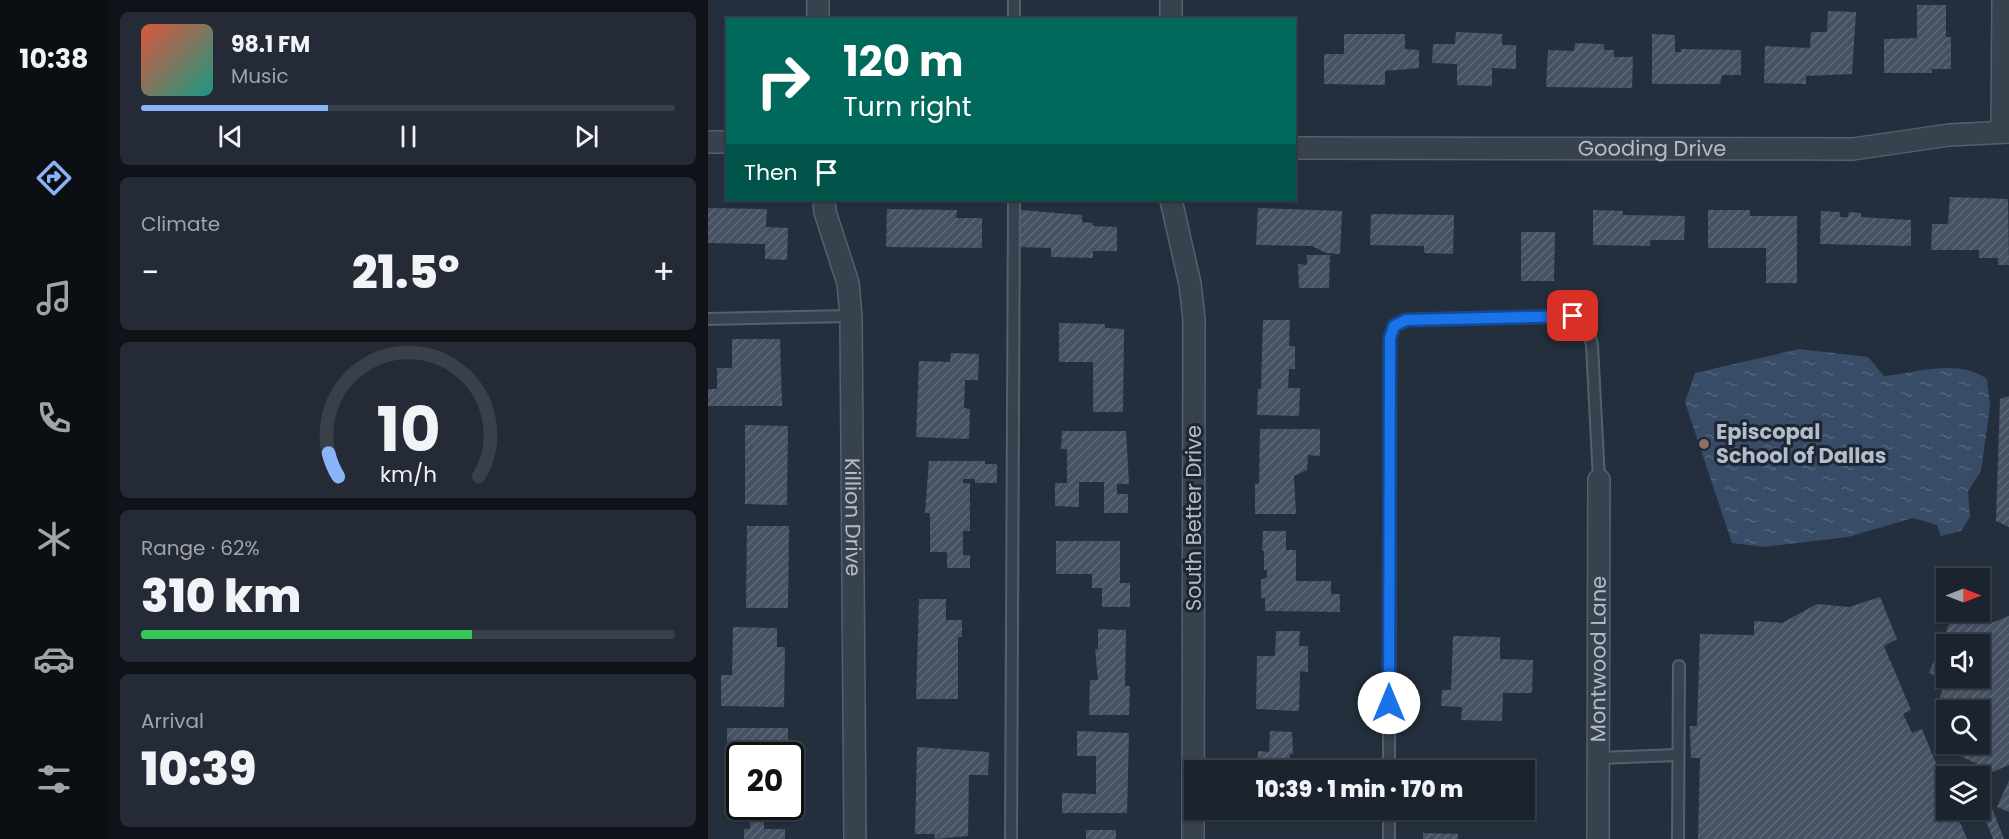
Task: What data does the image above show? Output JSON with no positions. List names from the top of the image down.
{
  "streets": {
    "street": [
      "Gooding Drive",
      "Killion Drive",
      "South Better Drive",
      "Montwood Lane"
    ]
  },
  "places": ["Episcopal School of Dallas"],
  "north": "right",
  "page": {
    "tabs": "10:38",
    "turn": ["120 m", "Turn right"],
    "song": ["98.1 FM", "Music"],
    "then": "Then",
    "tile": [
      "Climate",
      ["Range · 62%", "310 km"],
      ["Arrival", "10:39"]
    ],
    "heat": ["−", "21.5°", "+"],
    "limit": "20",
    "trip": "10:39 · 1 min · 170 m",
    "gauge": ["10", "km/h"]
  }
}
